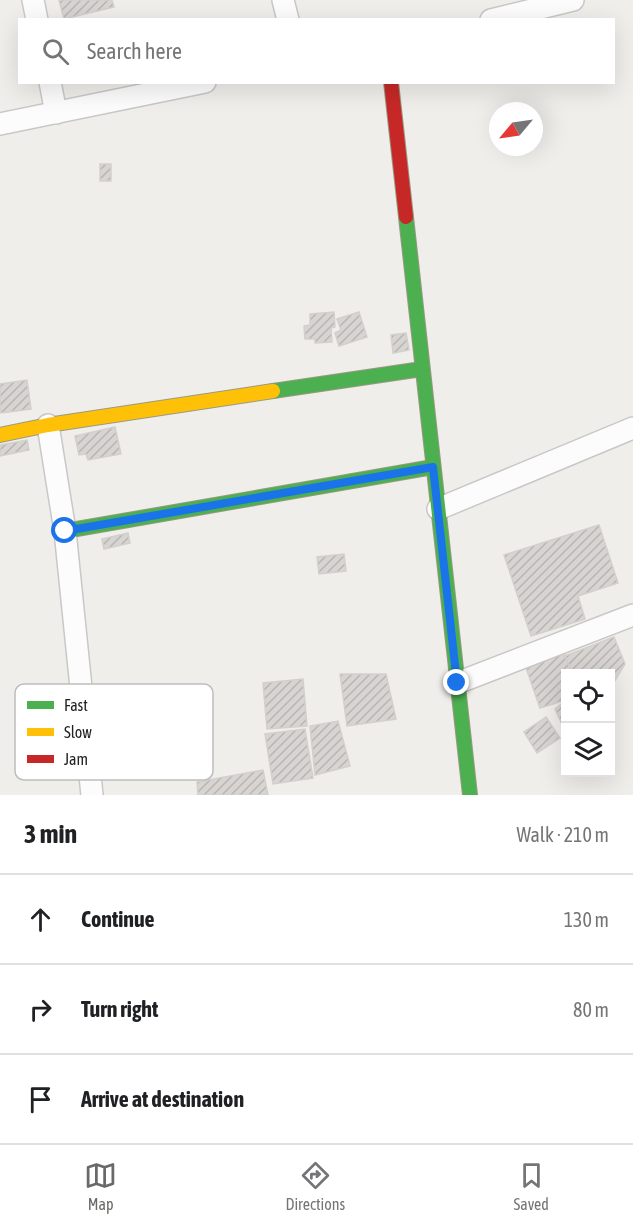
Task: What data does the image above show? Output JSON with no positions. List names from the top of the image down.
{
  "legend": ["Fast", "Slow", "Jam"],
  "north": "bottom left",
  "page": {
    "search": "Search here",
    "heading": ["3 min", "Walk · 210 m"],
    "list": [
      ["Continue", "130 m"],
      ["Turn right", "80 m"],
      "Arrive at destination"
    ],
    "nav": ["Map", "Directions", "Saved"]
  }
}
